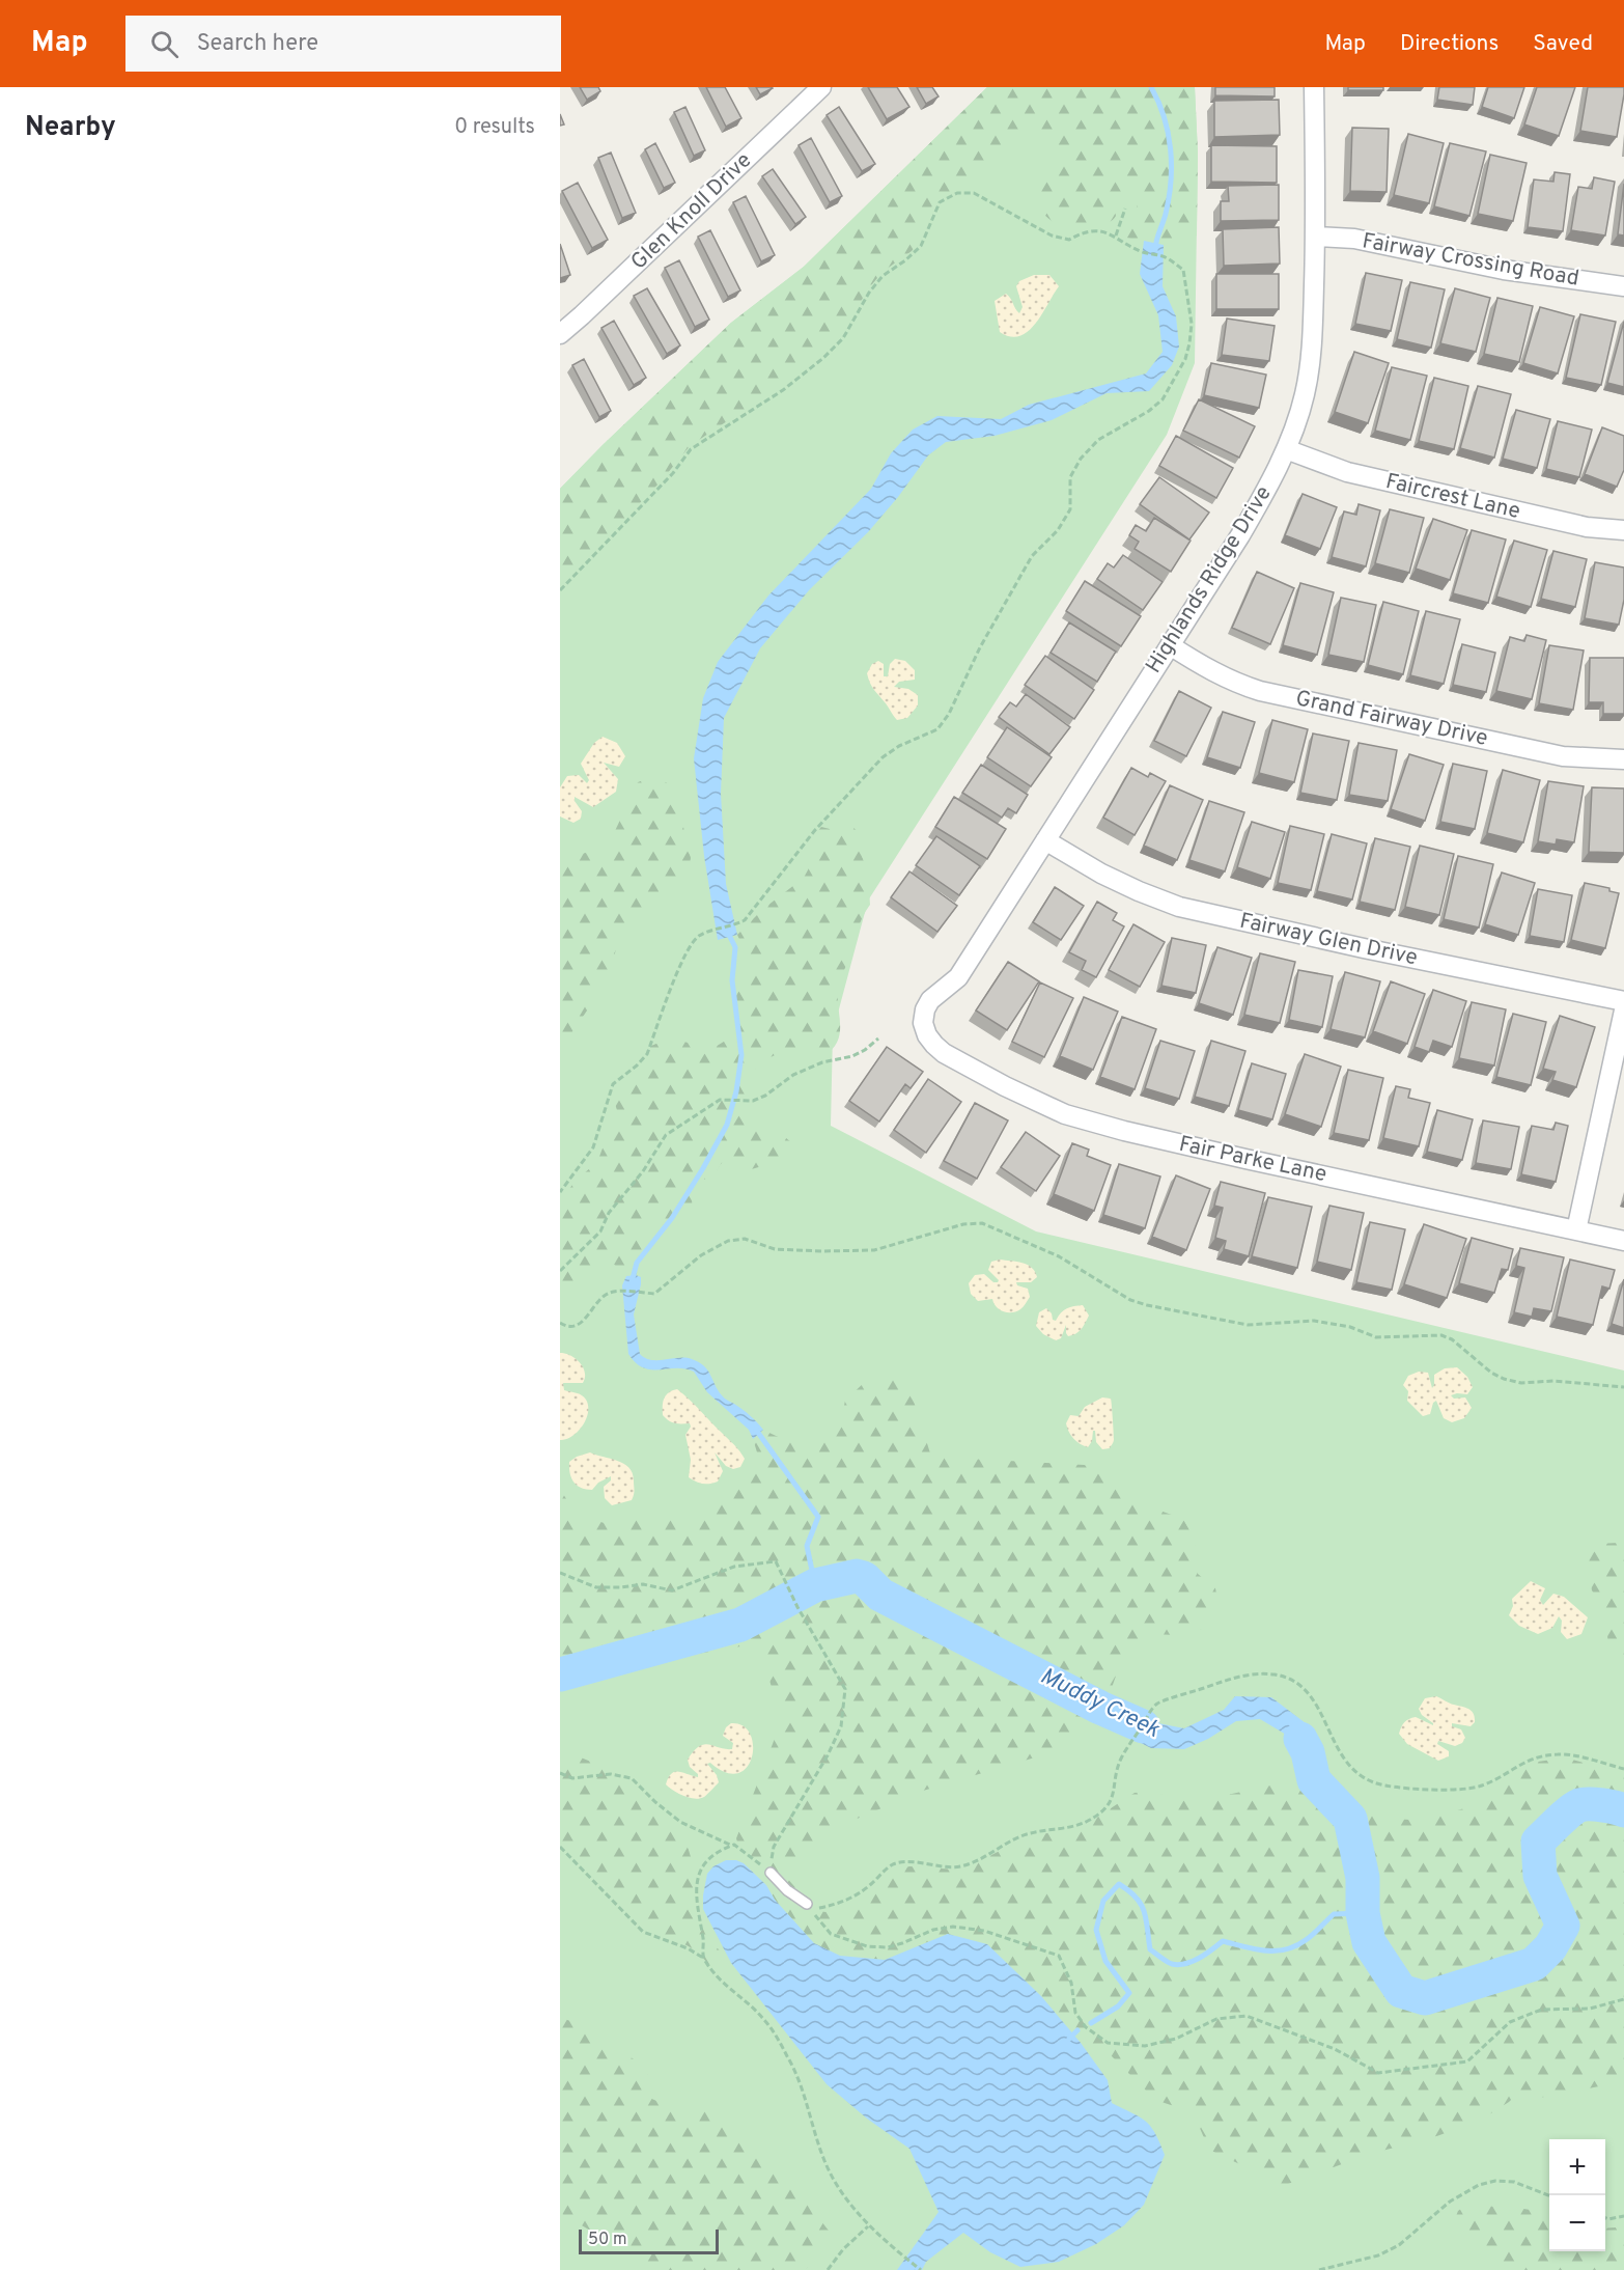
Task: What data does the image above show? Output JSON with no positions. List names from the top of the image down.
{
  "streets": {
    "street": [
      "Glen Knoll Drive",
      "Fairway Crossing Road",
      "Faircrest Lane",
      "Highlands Ridge Drive",
      "Grand Fairway Drive",
      "Fairway Glen Drive",
      "Fair Parke Lane"
    ]
  },
  "crossings": [
    ["Fairway Crossing Road", "Highlands Ridge Drive"],
    ["Faircrest Lane", "Highlands Ridge Drive"],
    ["Highlands Ridge Drive", "Grand Fairway Drive"],
    ["Highlands Ridge Drive", "Fairway Glen Drive"],
    ["Highlands Ridge Drive", "Fair Parke Lane"]
  ],
  "water": ["Muddy Creek"],
  "scale_bar": "50 m",
  "page": {
    "header": "Map",
    "search": "Search here",
    "nav": ["Map", "Directions", "Saved"],
    "heading": ["Nearby", "0 results"],
    "map_buttons": ["+", "−"],
    "scale": "50 m"
  }
}
